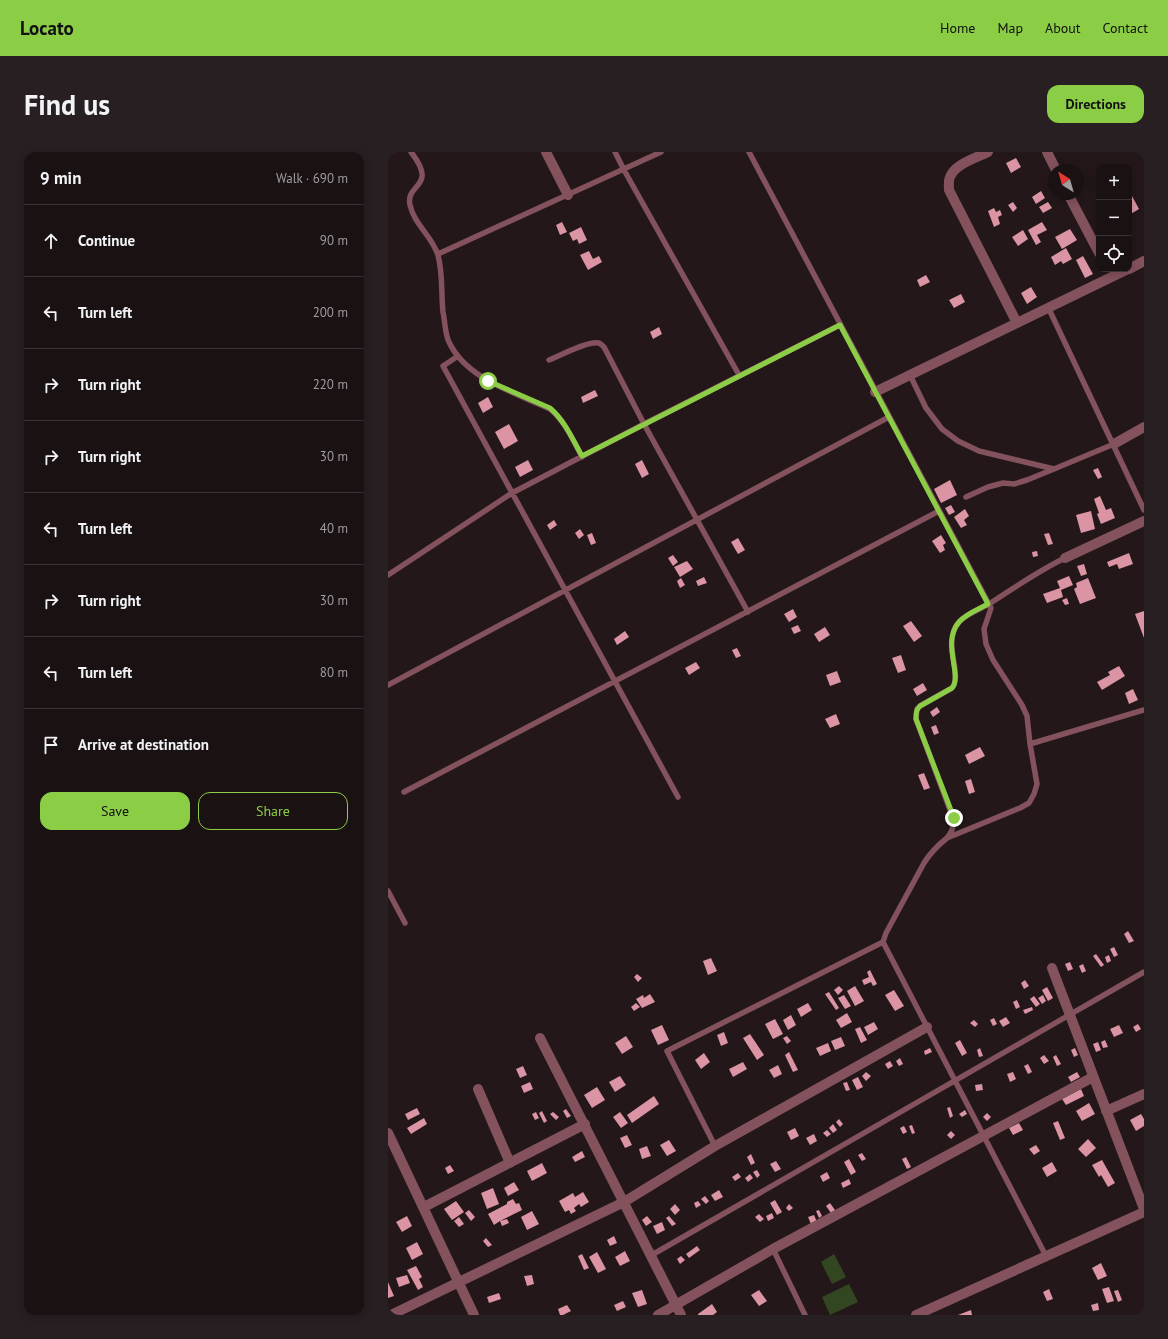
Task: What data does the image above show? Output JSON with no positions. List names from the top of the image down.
{
  "north": "top left",
  "page": {
    "header": "Locato",
    "nav": [
      "Home",
      "Map",
      "About",
      "Contact"
    ],
    "buttons": [
      "Directions",
      ["Save", "Share"]
    ],
    "title": "Find us",
    "heading": ["9 min", "Walk · 690 m"],
    "map_buttons": ["+", "−"],
    "list": [
      ["Continue", "90 m"],
      ["Turn left", "200 m"],
      ["Turn right", "220 m"],
      ["Turn right", "30 m"],
      ["Turn left", "40 m"],
      ["Turn right", "30 m"],
      ["Turn left", "80 m"],
      "Arrive at destination"
    ]
  }
}
